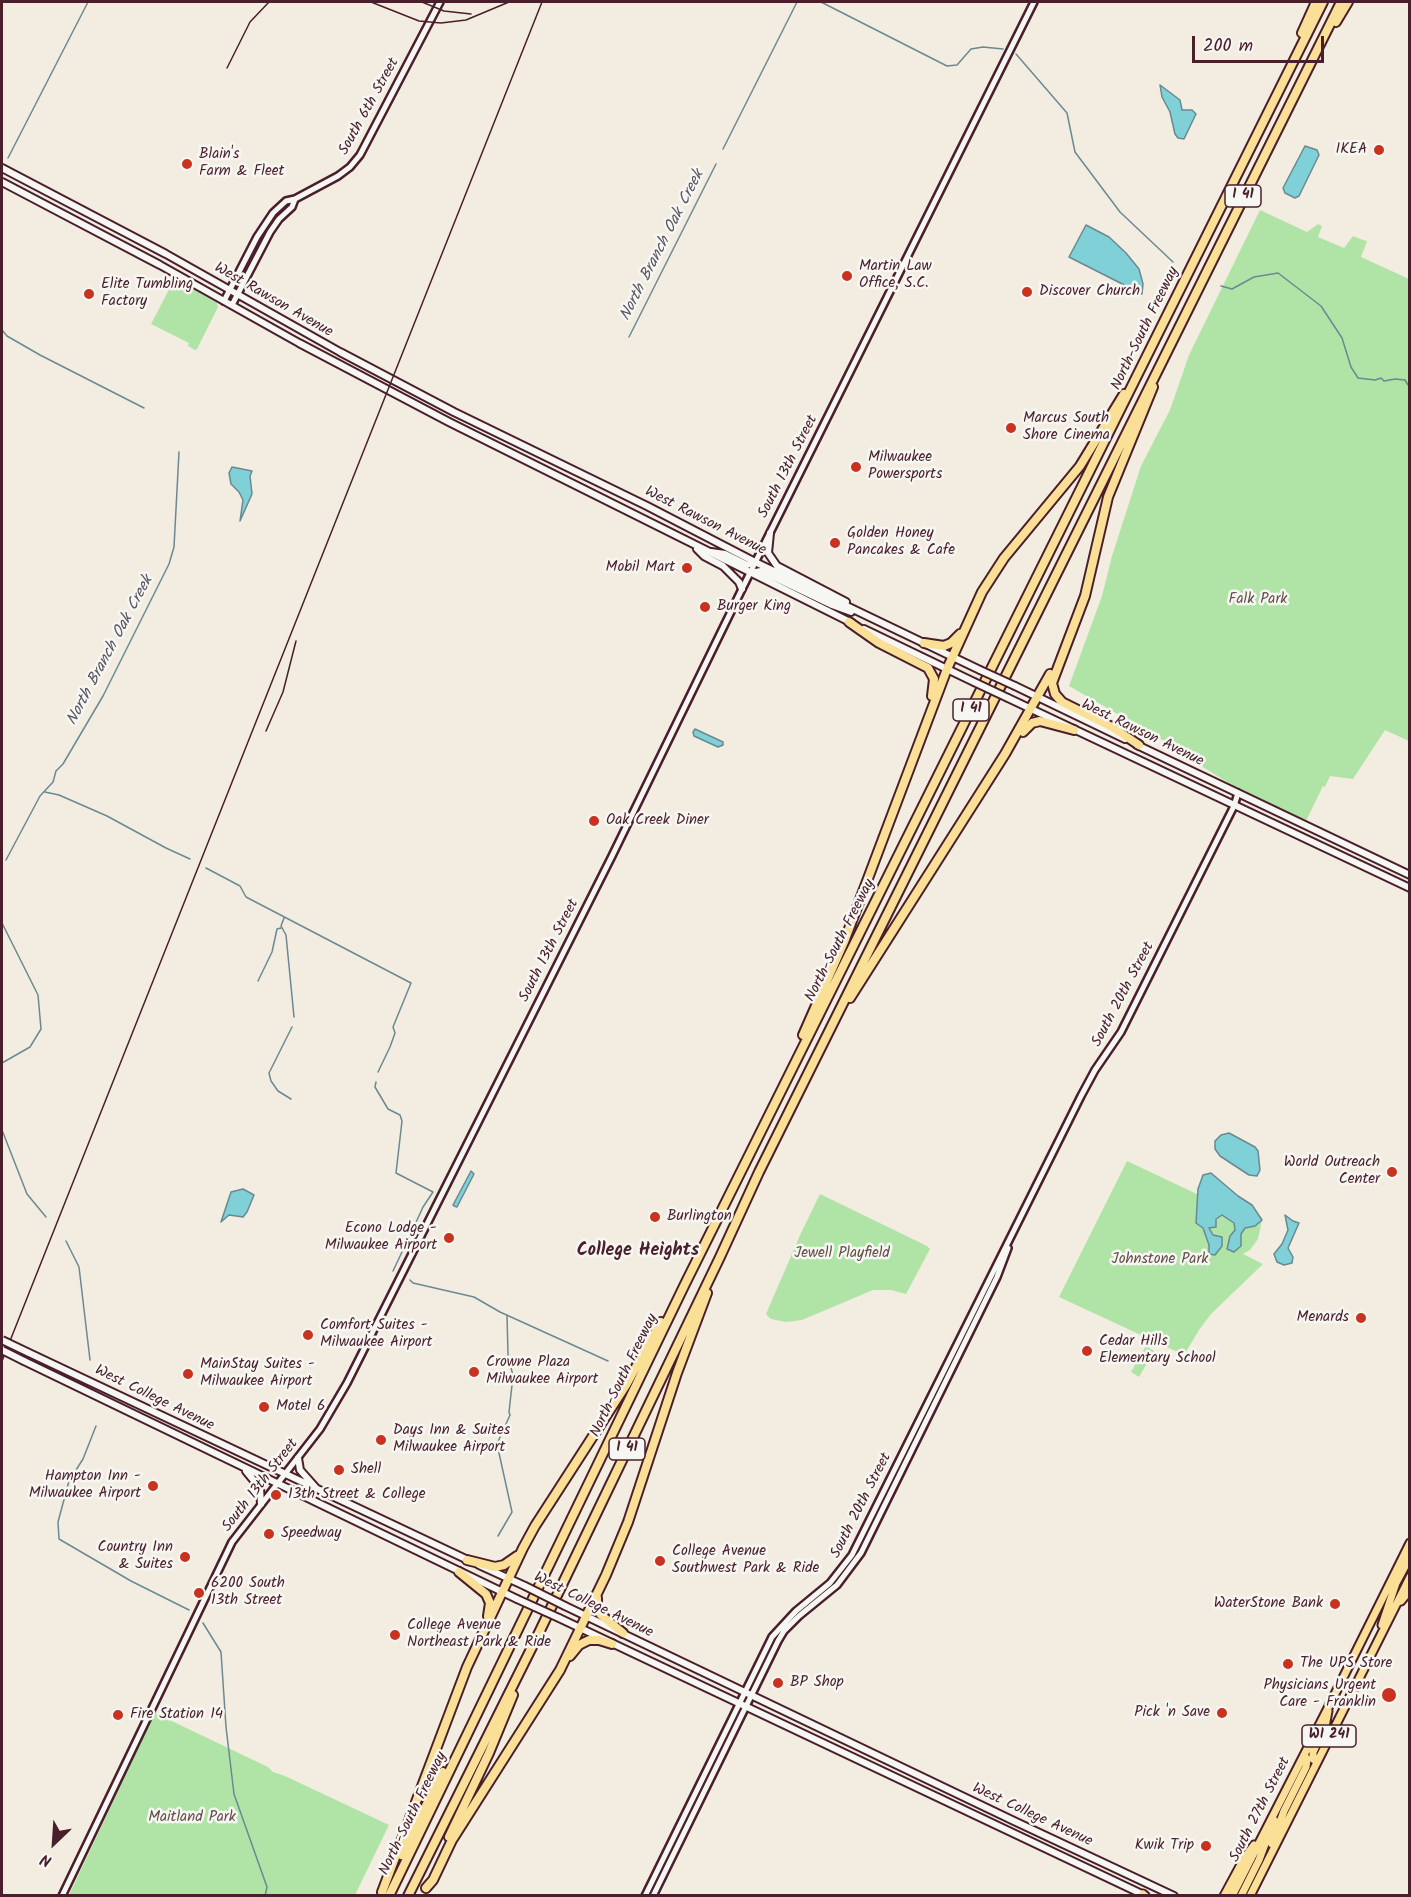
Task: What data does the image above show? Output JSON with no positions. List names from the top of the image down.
{
  "streets": {
    "highway": ["I 41", "North-South Freeway"],
    "main road": [
      "West Rawson Avenue",
      "West College Avenue",
      "WI 241",
      "South 27th Street"
    ],
    "street": ["South 6th Street", "South 13th Street", "South 20th Street"]
  },
  "crossings": [
    ["South 6th Street", "West Rawson Avenue"],
    ["West Rawson Avenue", "South 13th Street"],
    ["West Rawson Avenue", "South 20th Street"],
    ["South 13th Street", "West College Avenue"],
    ["South 20th Street", "West College Avenue"]
  ],
  "districts": ["College Heights"],
  "water": ["North Branch Oak Creek"],
  "parks": [
    "Falk Park",
    "Jewell Playfield",
    "Johnstone Park",
    "Maitland Park"
  ],
  "places": [
    "IKEA",
    "Blain's Farm & Fleet",
    "Martin Law Office, S.C.",
    "Discover Church",
    "Elite Tumbling Factory",
    "Marcus South Shore Cinema",
    "Milwaukee Powersports",
    "Golden Honey Pancakes & Cafe",
    "Mobil Mart",
    "Burger King",
    "Oak Creek Diner",
    "World Outreach Center",
    "Burlington",
    "Econo Lodge - Milwaukee Airport",
    "Menards",
    "Comfort Suites - Milwaukee Airport",
    "Cedar Hills Elementary School",
    "Crowne Plaza Milwaukee Airport",
    "MainStay Suites - Milwaukee Airport",
    "Motel 6",
    "Days Inn & Suites Milwaukee Airport",
    "Shell",
    "Hampton Inn - Milwaukee Airport",
    "13th Street & College",
    "Speedway",
    "Country Inn & Suites",
    "College Avenue Southwest Park & Ride",
    "6200 South 13th Street",
    "WaterStone Bank",
    "College Avenue Northeast Park & Ride",
    "The UPS Store",
    "BP Shop",
    "Physicians Urgent Care - Franklin",
    "Pick 'n Save",
    "Fire Station 14",
    "Kwik Trip"
  ],
  "scale_bar": "200 m",
  "north": "bottom left"
}
